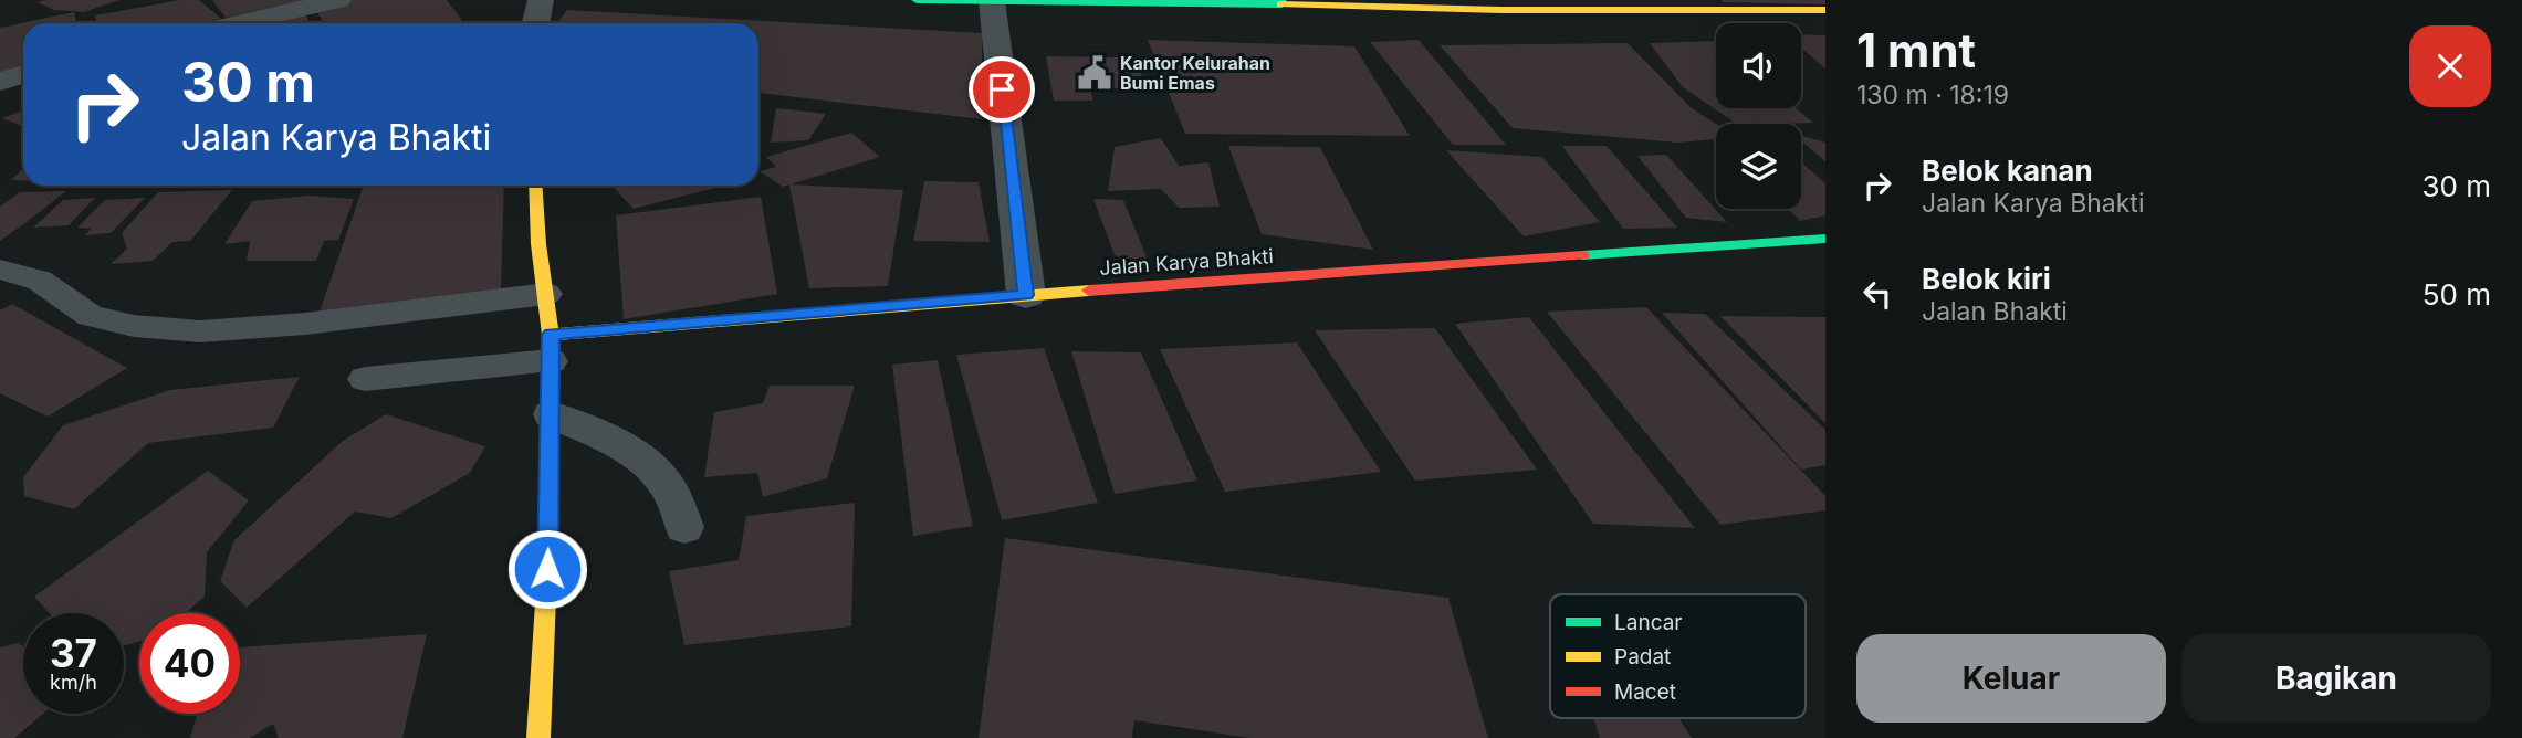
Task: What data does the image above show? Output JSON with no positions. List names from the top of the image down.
{
  "streets": {
    "main road": ["Jalan Karya Bhakti"]
  },
  "places": {
    "public building": ["Kantor Kelurahan Bumi Emas"]
  },
  "legend": ["Lancar", "Padat", "Macet"],
  "page": {
    "heading": ["1 mnt", "130 m · 18:19"],
    "turn": ["30 m", "Jalan Karya Bhakti"],
    "list": [
      {
        "name": "Belok kanan",
        "note": "Jalan Karya Bhakti",
        "value": "30 m"
      },
      {
        "name": "Belok kiri",
        "note": "Jalan Bhakti",
        "value": "50 m"
      }
    ],
    "speed": "37 km/h",
    "limit": "40",
    "buttons": ["Keluar", "Bagikan"]
  }
}
